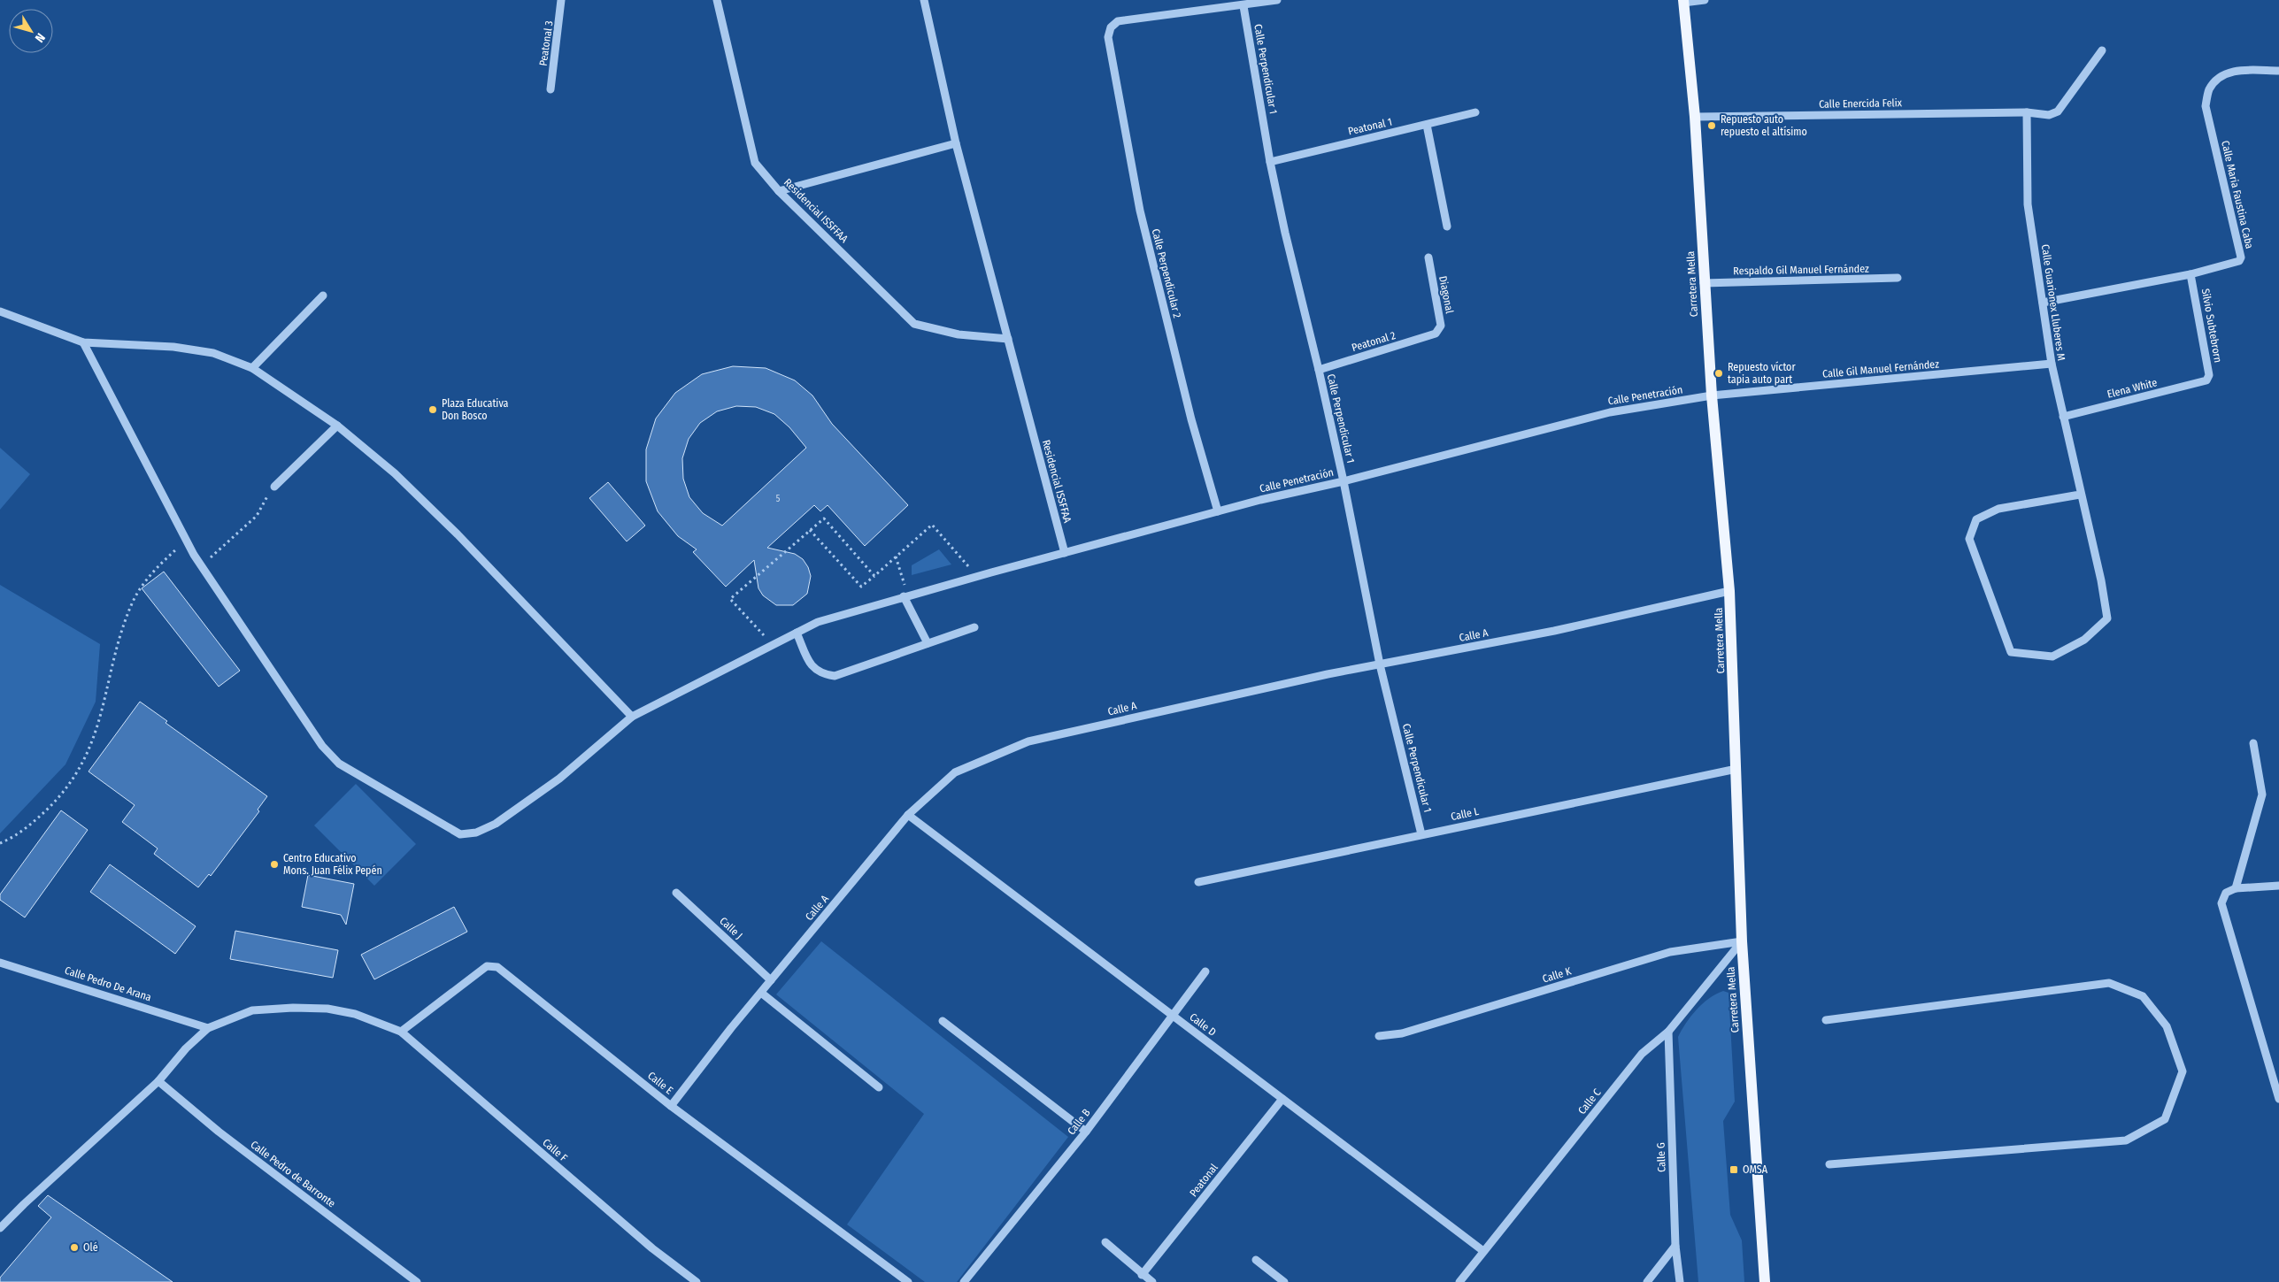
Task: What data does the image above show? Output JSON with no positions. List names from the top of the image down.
{
  "streets": {
    "main road": ["Carretera Mella"],
    "street": [
      "Peatonal 3",
      "Calle Perpendicular 1",
      "Calle Enercida Felix",
      "Peatonal 1",
      "Calle Maria Faustina Caba",
      "Residencial ISSFFAA",
      "Respaldo Gil Manuel Fernández",
      "Calle Perpendicular 2",
      "Diagonal",
      "Calle Guarionex Lluberes M",
      "Silvio Subtebrorn",
      "Peatonal 2",
      "Calle Gil Manuel Fernández",
      "Elena White",
      "Calle Penetración",
      "Calle A",
      "Calle L",
      "Calle J",
      "Calle K",
      "Calle Pedro De Arana",
      "Calle D",
      "Calle E",
      "Calle C",
      "Calle B",
      "Calle F",
      "Calle G",
      "Calle Pedro de Barronte",
      "Peatonal"
    ]
  },
  "crossings": [
    ["Calle Perpendicular 1", "Peatonal 1"],
    ["Calle Perpendicular 1", "Peatonal 2"],
    ["Calle Perpendicular 1", "Calle Penetración"],
    ["Calle Perpendicular 1", "Calle A"],
    ["Calle Perpendicular 1", "Calle L"],
    ["Calle Enercida Felix", "Carretera Mella"],
    ["Calle Enercida Felix", "Calle Guarionex Lluberes M"],
    ["Calle Maria Faustina Caba", "Calle Guarionex Lluberes M"],
    ["Calle Maria Faustina Caba", "Silvio Subtebrorn"],
    ["Residencial ISSFFAA", "Calle Penetración"],
    ["Respaldo Gil Manuel Fernández", "Carretera Mella"],
    ["Calle Perpendicular 2", "Calle Penetración"],
    ["Carretera Mella", "Calle Gil Manuel Fernández"],
    ["Carretera Mella", "Calle Penetración"],
    ["Carretera Mella", "Calle A"],
    ["Carretera Mella", "Calle L"],
    ["Carretera Mella", "Calle K"],
    ["Carretera Mella", "Calle C"],
    ["Diagonal", "Peatonal 2"],
    ["Calle Guarionex Lluberes M", "Calle Gil Manuel Fernández"],
    ["Calle Guarionex Lluberes M", "Elena White"],
    ["Silvio Subtebrorn", "Elena White"],
    ["Calle Gil Manuel Fernández", "Calle Penetración"],
    ["Calle A", "Calle J"],
    ["Calle A", "Calle D"],
    ["Calle A", "Calle E"],
    ["Calle K", "Calle C"],
    ["Calle Pedro De Arana", "Calle F"],
    ["Calle D", "Calle C"],
    ["Calle D", "Calle B"],
    ["Calle D", "Peatonal"],
    ["Calle E", "Calle F"],
    ["Calle C", "Calle G"]
  ],
  "places": {
    "other": [
      "Repuesto auto repuesto el altísimo",
      "Repuesto víctor tapia auto part",
      "Plaza Educativa Don Bosco",
      "Centro Educativo Mons. Juan Félix Pepén",
      "Olé"
    ],
    "transit": ["OMSA"]
  },
  "house_numbers": ["5"],
  "north": "bottom right"
}
